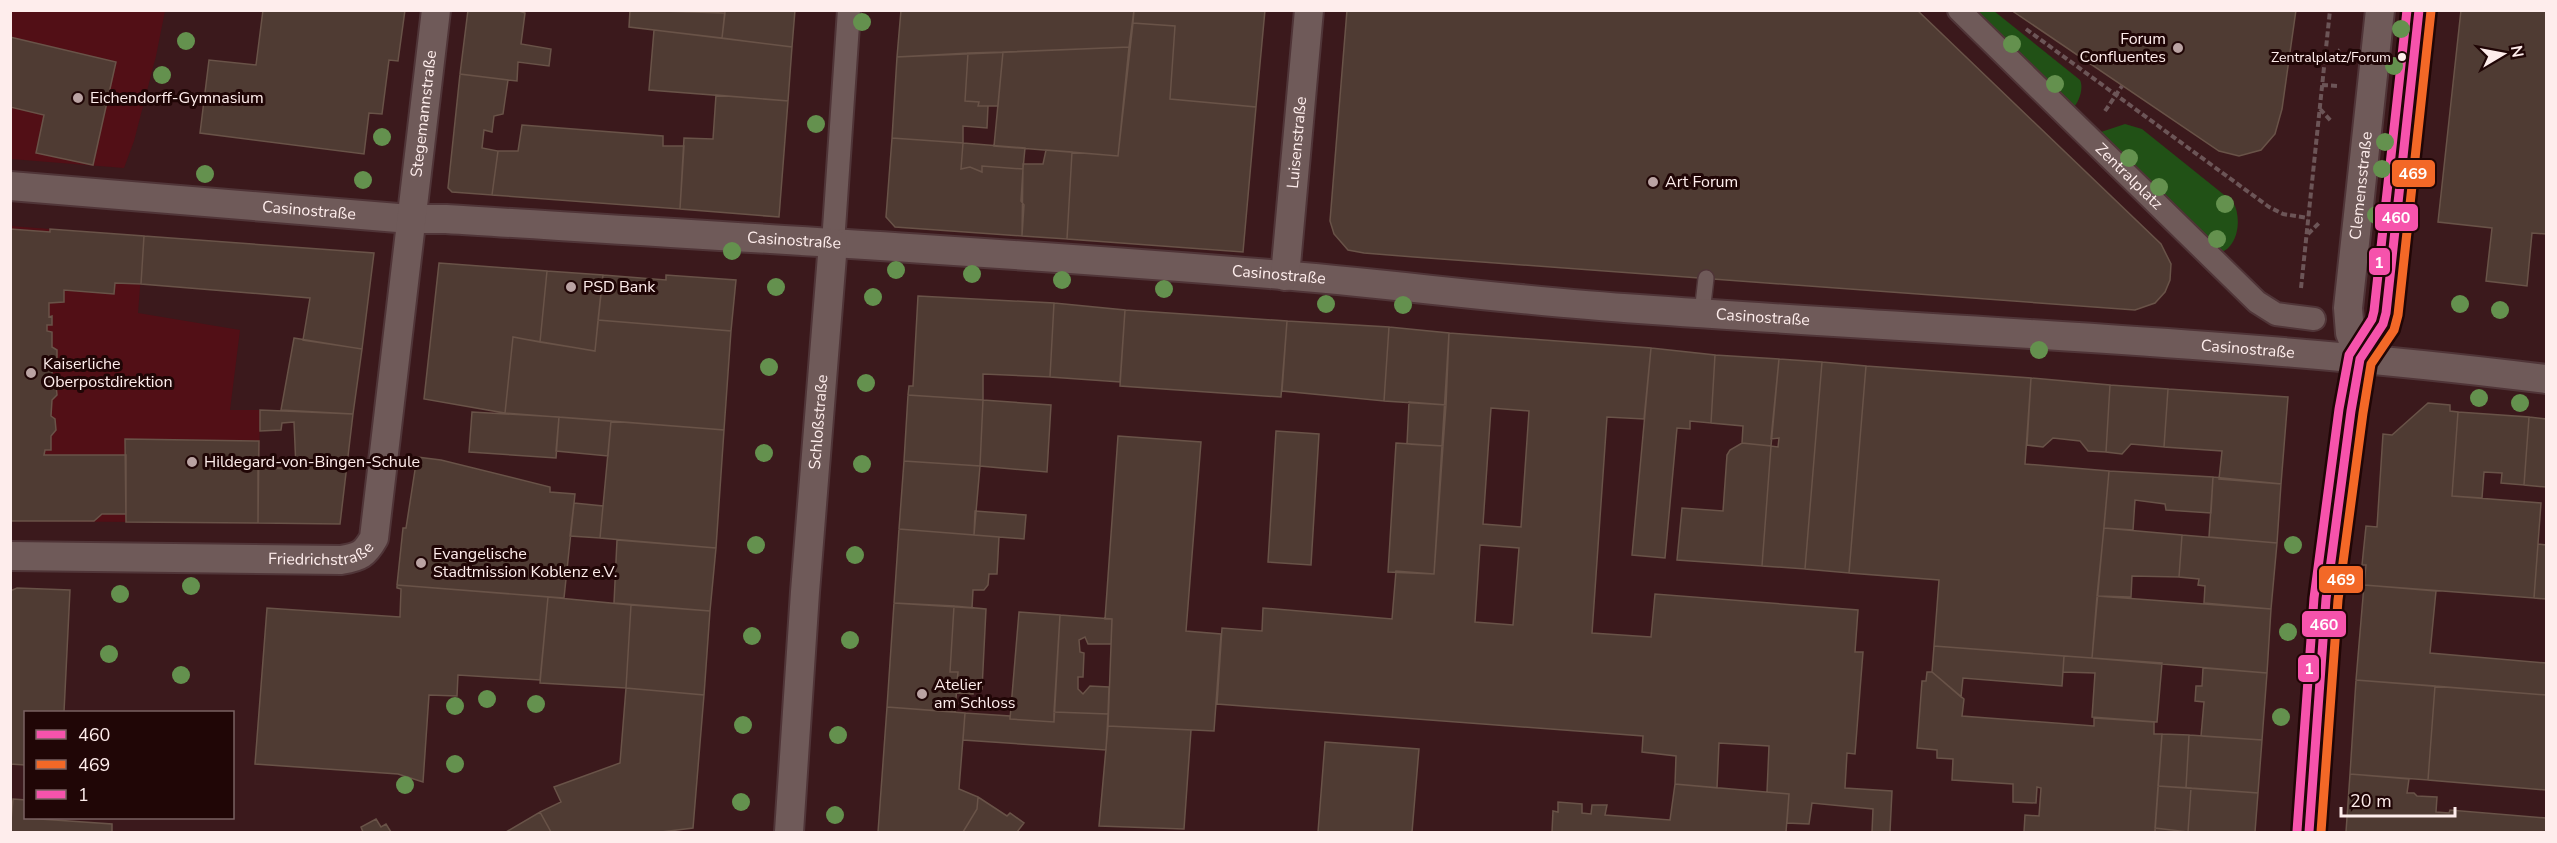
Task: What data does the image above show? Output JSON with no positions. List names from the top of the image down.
{
  "streets": {
    "street": [
      "Stegemannstraße",
      "Luisenstraße",
      "Zentralplatz",
      "Clemensstraße",
      "Casinostraße",
      "Schloßstraße",
      "Friedrichstraße"
    ]
  },
  "crossings": [
    ["Stegemannstraße", "Casinostraße"],
    ["Stegemannstraße", "Friedrichstraße"],
    ["Luisenstraße", "Casinostraße"],
    ["Clemensstraße", "Casinostraße"],
    ["Casinostraße", "Schloßstraße"],
    ["Casinostraße", "Friedrichstraße"]
  ],
  "places": [
    "Forum Confluentes",
    "Zentralplatz/Forum",
    "Eichendorff-Gymnasium",
    "Art Forum",
    "PSD Bank",
    "Kaiserliche Oberpostdirektion",
    "Hildegard-von-Bingen-Schule",
    "Evangelische Stadtmission Koblenz e.V.",
    "Atelier am Schloss"
  ],
  "lines": ["transit line 460", "transit line 1", "transit line 469"],
  "legend": ["460", "469", "1"],
  "scale_bar": "20 m",
  "north": "right"
}
